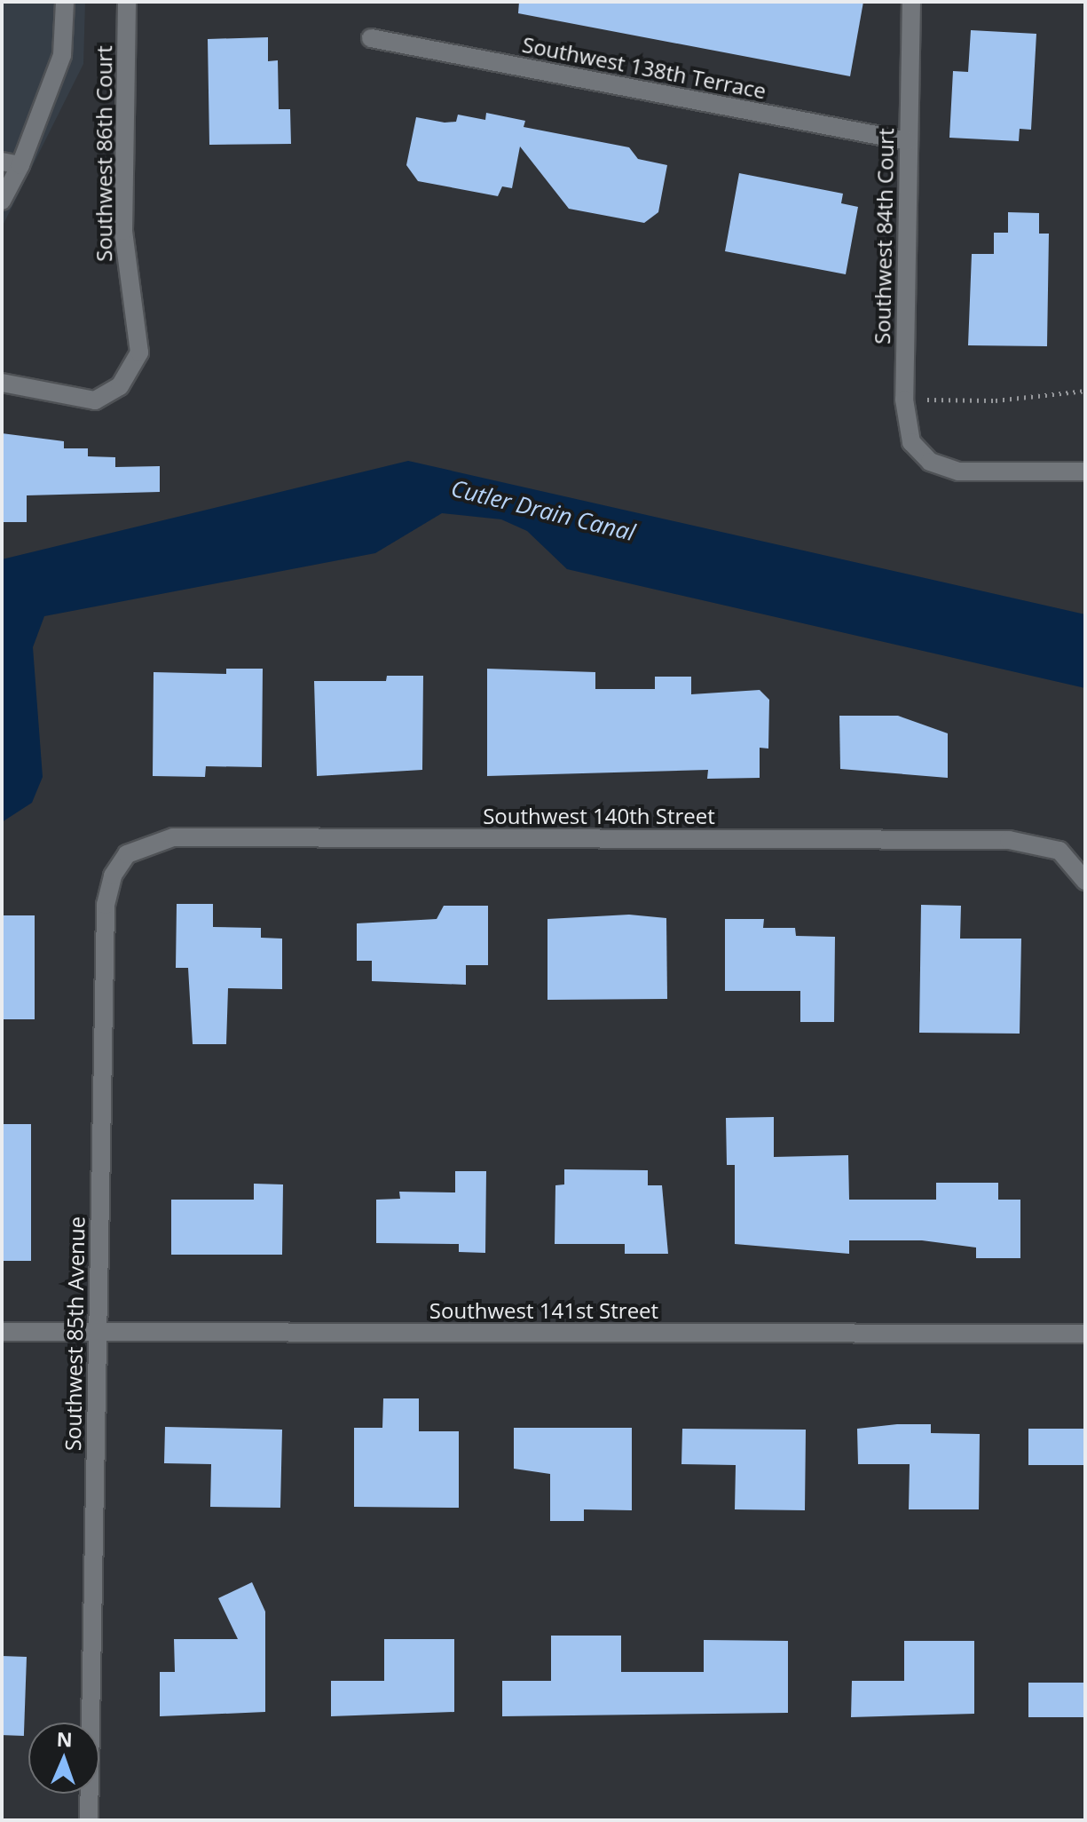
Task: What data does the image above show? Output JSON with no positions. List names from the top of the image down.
{
  "streets": {
    "street": [
      "Southwest 138th Terrace",
      "Southwest 86th Court",
      "Southwest 84th Court",
      "Southwest 140th Street",
      "Southwest 141st Street",
      "Southwest 85th Avenue"
    ]
  },
  "crossings": [
    ["Southwest 138th Terrace", "Southwest 84th Court"],
    ["Southwest 140th Street", "Southwest 85th Avenue"],
    ["Southwest 141st Street", "Southwest 85th Avenue"]
  ],
  "water": ["Cutler Drain Canal"],
  "north": "top"
}
